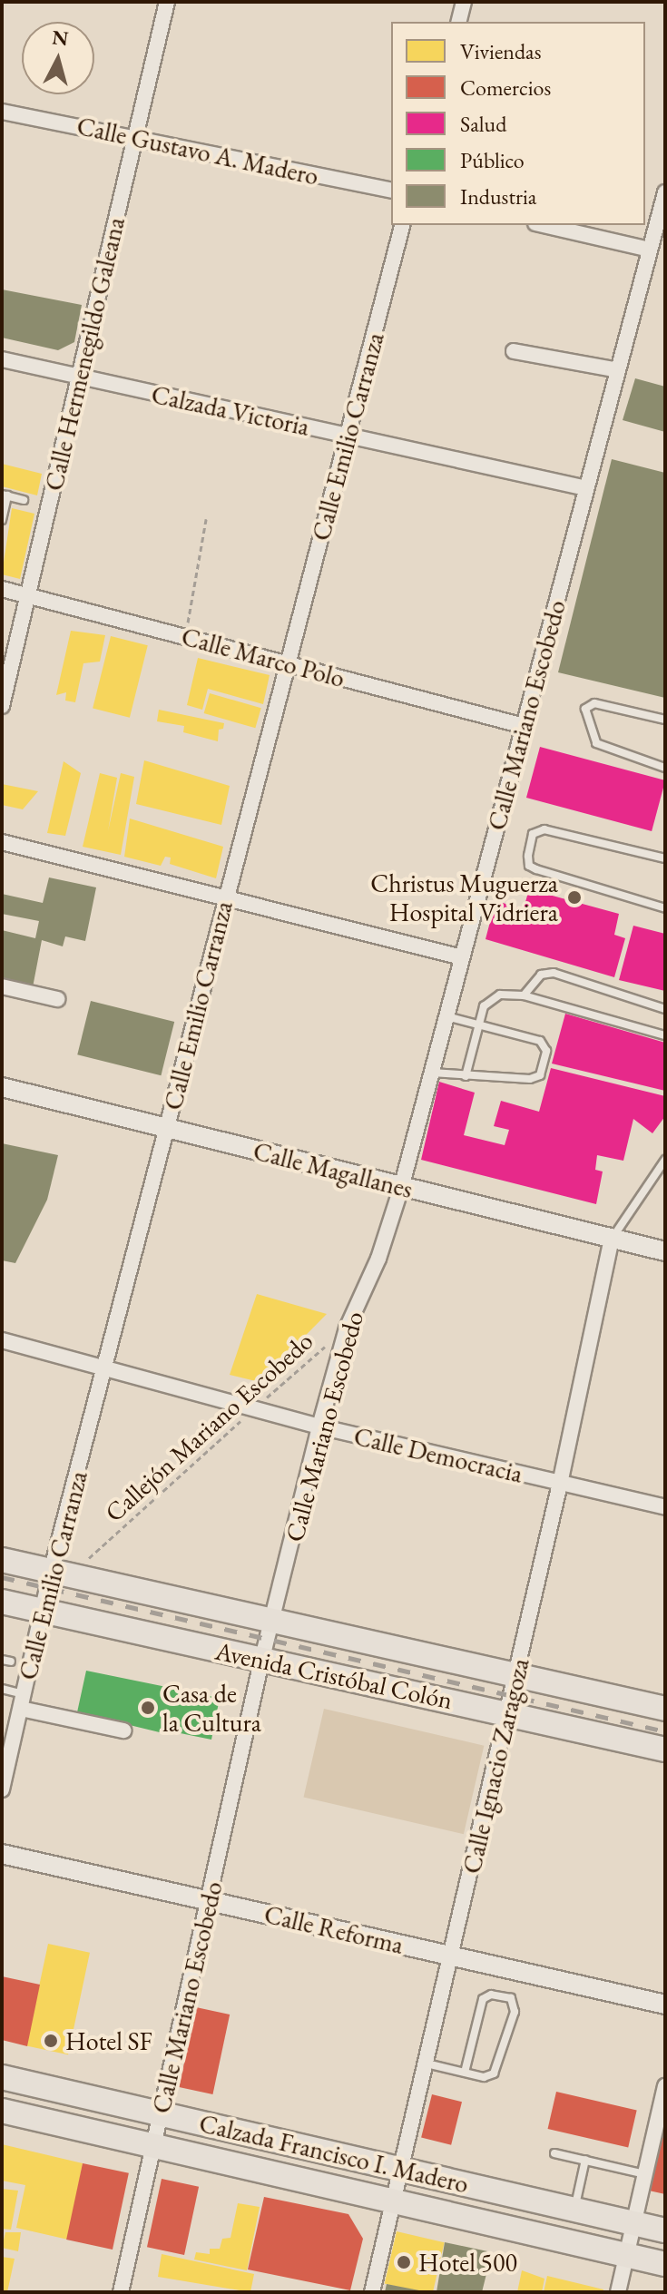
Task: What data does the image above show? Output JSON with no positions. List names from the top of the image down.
{
  "streets": {
    "main road": ["Avenida Cristóbal Colón", "Calzada Francisco I. Madero"],
    "street": [
      "Calle Gustavo A. Madero",
      "Calle Hermenegildo Galeana",
      "Calzada Victoria",
      "Calle Emilio Carranza",
      "Calle Marco Polo",
      "Calle Mariano Escobedo",
      "Calle Magallanes",
      "Calle Democracia",
      "Calle Ignacio Zaragoza",
      "Calle Reforma"
    ],
    "path": ["Callejón Mariano Escobedo"]
  },
  "crossings": [
    ["Calle Gustavo A. Madero", "Calle Hermenegildo Galeana"],
    ["Calle Hermenegildo Galeana", "Calzada Victoria"],
    ["Calle Hermenegildo Galeana", "Calle Marco Polo"],
    ["Calzada Victoria", "Calle Emilio Carranza"],
    ["Calzada Victoria", "Calle Mariano Escobedo"],
    ["Calle Emilio Carranza", "Calle Marco Polo"],
    ["Calle Emilio Carranza", "Calle Magallanes"],
    ["Calle Emilio Carranza", "Callejón Mariano Escobedo"],
    ["Calle Emilio Carranza", "Calle Democracia"],
    ["Calle Emilio Carranza", "Avenida Cristóbal Colón"],
    ["Calle Marco Polo", "Calle Mariano Escobedo"],
    ["Calle Mariano Escobedo", "Calle Magallanes"],
    ["Calle Mariano Escobedo", "Callejón Mariano Escobedo"],
    ["Calle Mariano Escobedo", "Calle Democracia"],
    ["Calle Mariano Escobedo", "Avenida Cristóbal Colón"],
    ["Calle Mariano Escobedo", "Calle Reforma"],
    ["Calle Mariano Escobedo", "Calzada Francisco I. Madero"],
    ["Calle Magallanes", "Calle Ignacio Zaragoza"],
    ["Callejón Mariano Escobedo", "Calle Democracia"],
    ["Calle Democracia", "Calle Ignacio Zaragoza"],
    ["Avenida Cristóbal Colón", "Calle Ignacio Zaragoza"],
    ["Calle Ignacio Zaragoza", "Calle Reforma"],
    ["Calle Ignacio Zaragoza", "Calzada Francisco I. Madero"]
  ],
  "places": [
    "Christus Muguerza Hospital Vidriera",
    "Casa de la Cultura",
    "Hotel SF",
    "Hotel 500"
  ],
  "legend": [
    "Viviendas",
    "Comercios",
    "Salud",
    "Público",
    "Industria"
  ],
  "north": "top"
}
